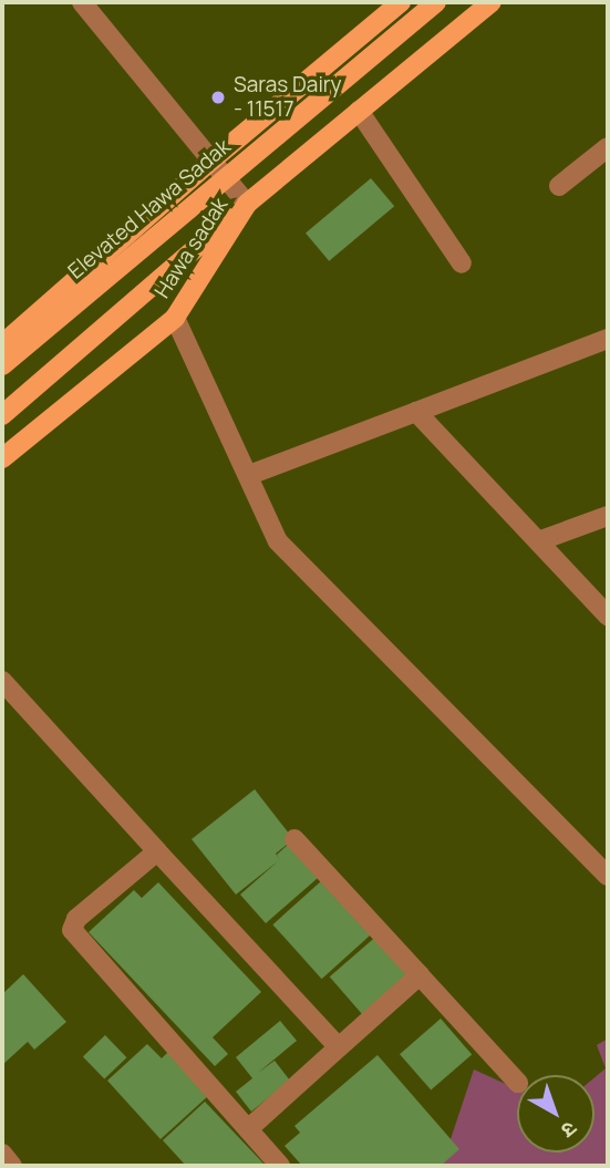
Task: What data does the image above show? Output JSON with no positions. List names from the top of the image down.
{
  "streets": {
    "main road": ["Elevated Hawa Sadak", "Hawa sadak"]
  },
  "places": ["Saras Dairy - 11517"],
  "north": "bottom right"
}
